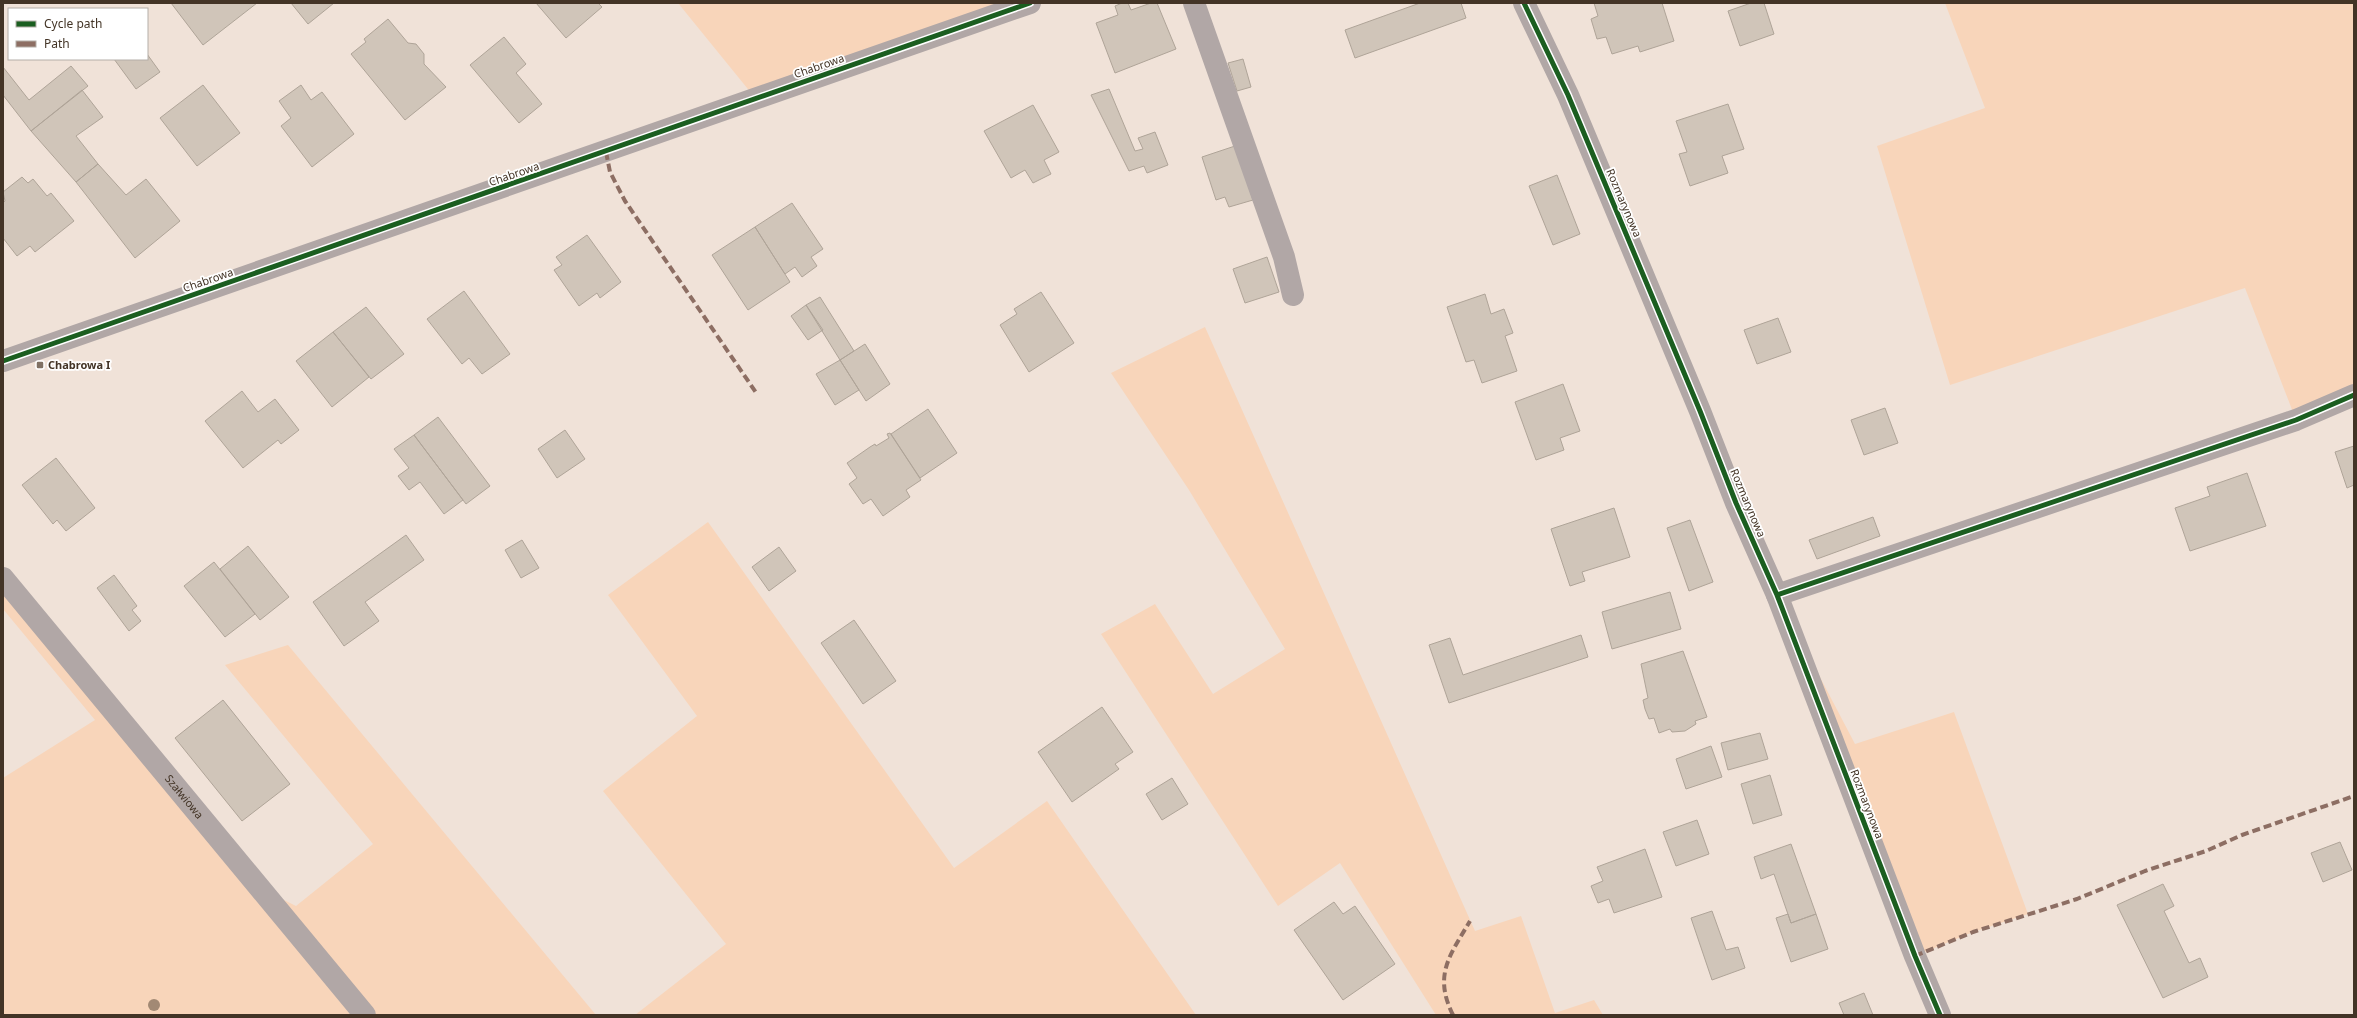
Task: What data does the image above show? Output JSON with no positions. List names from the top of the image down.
{
  "streets": {
    "street": ["Chabrowa", "Rozmarynowa", "Szałwiowa"]
  },
  "places": {
    "transit": ["Chabrowa I"]
  },
  "legend": ["Cycle path", "Path"]
}
